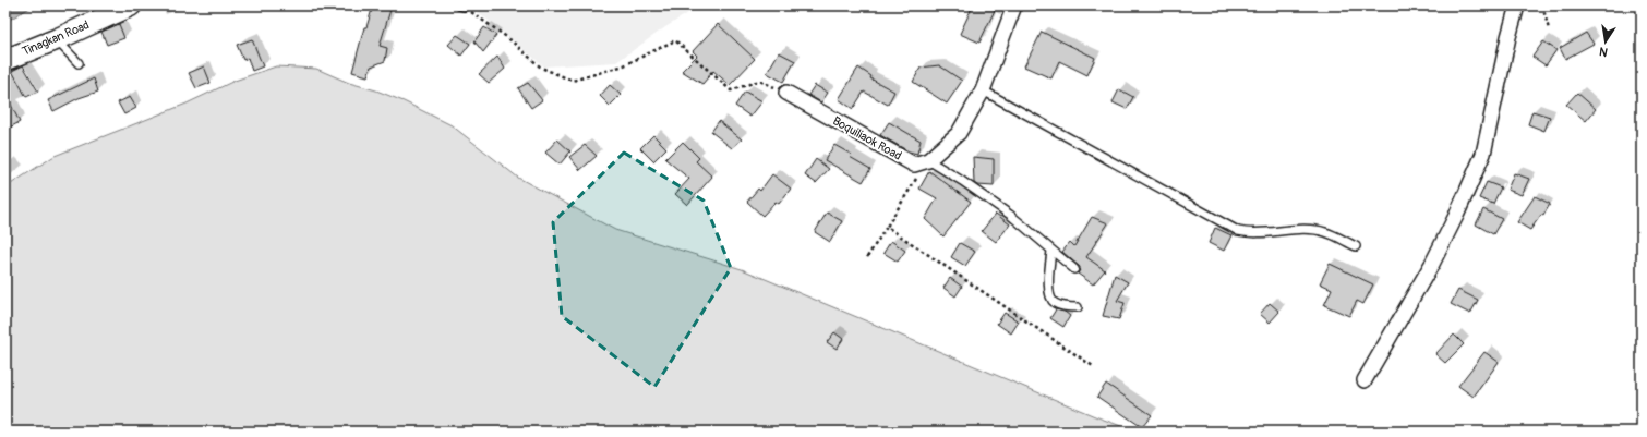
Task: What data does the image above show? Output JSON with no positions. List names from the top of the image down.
{
  "streets": {
    "street": ["Tinagkan Road", "Boquiliaok Road"]
  },
  "north": "bottom"
}
